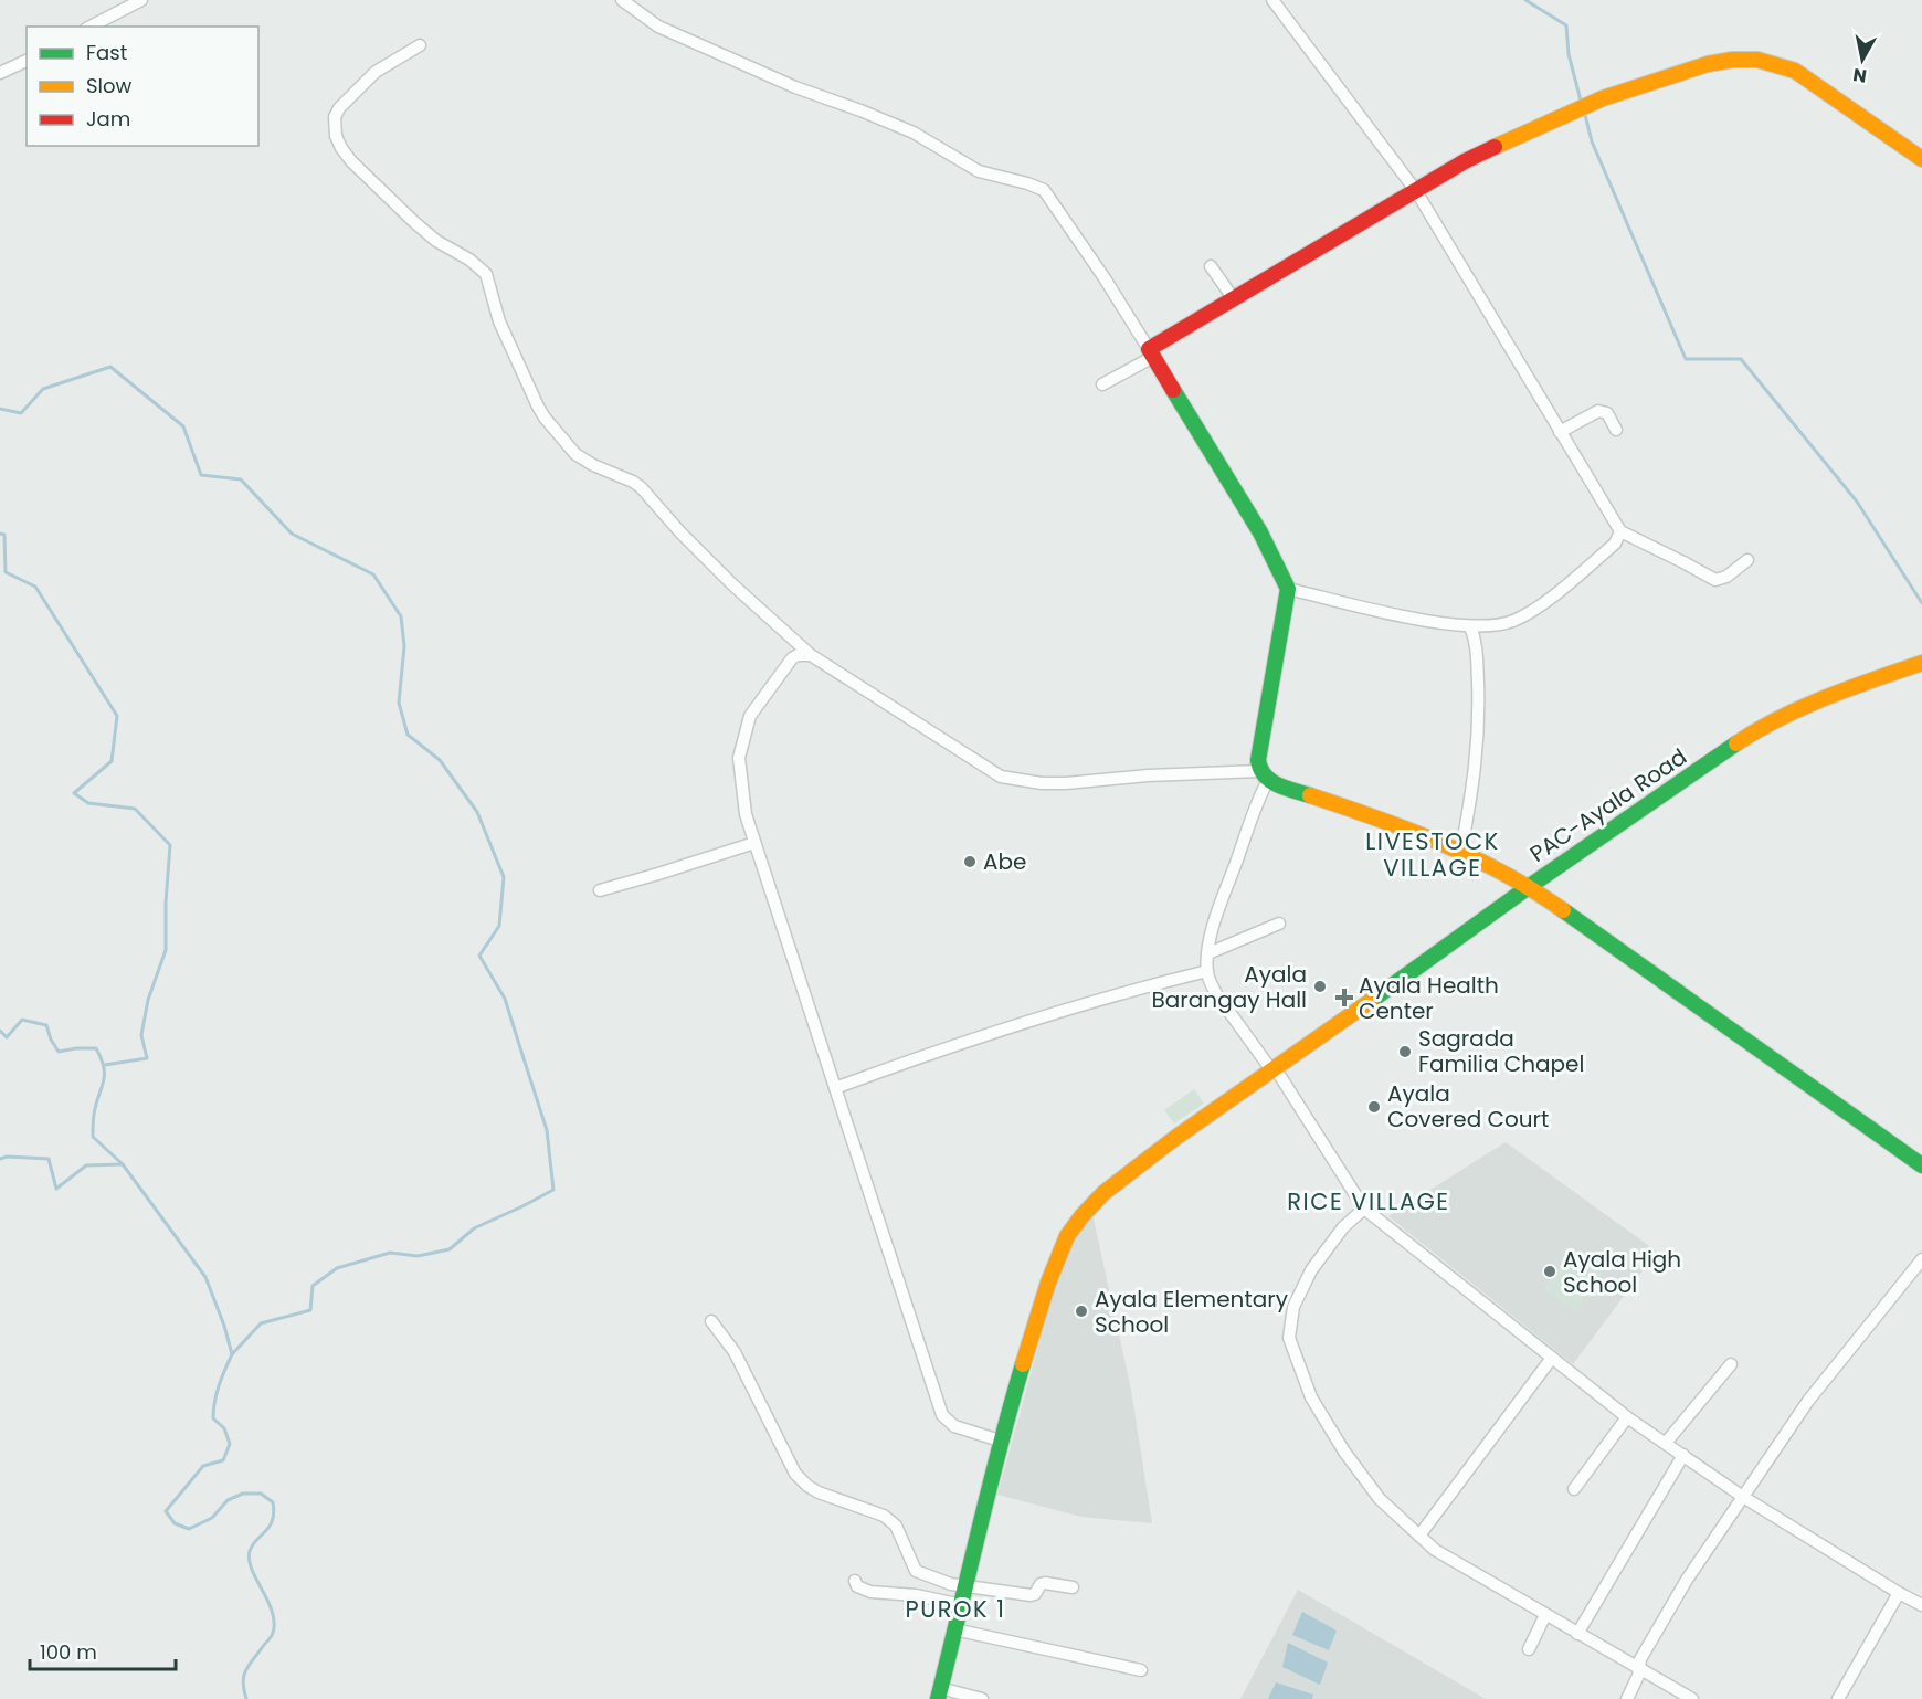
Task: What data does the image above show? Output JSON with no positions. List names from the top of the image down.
{
  "streets": {
    "street": ["PAC-Ayala Road"]
  },
  "districts": ["LIVESTOCK VILLAGE", "RICE VILLAGE", "PUROK 1"],
  "places": {
    "other": [
      "Abe",
      "Ayala Barangay Hall",
      "Sagrada Familia Chapel",
      "Ayala Covered Court",
      "Ayala High School",
      "Ayala Elementary School"
    ],
    "health": ["Ayala Health Center"]
  },
  "legend": ["Fast", "Slow", "Jam"],
  "scale_bar": "100 m",
  "north": "bottom"
}
